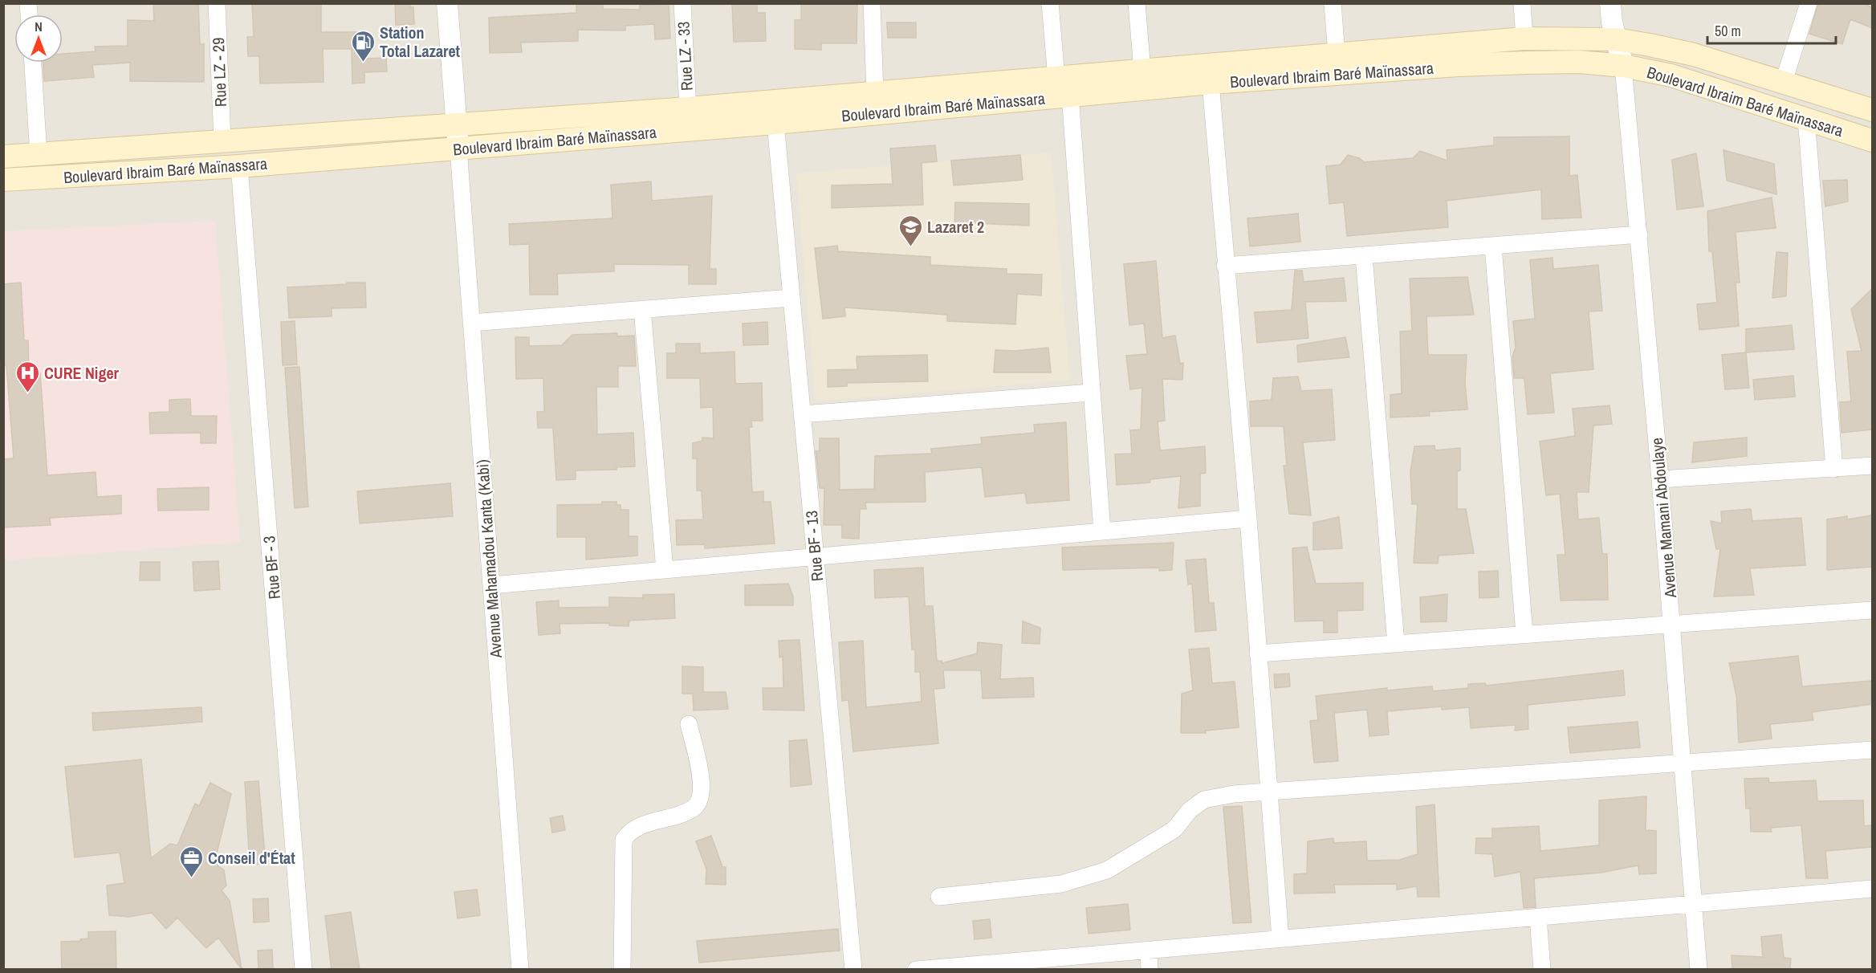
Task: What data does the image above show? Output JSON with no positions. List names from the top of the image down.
{
  "streets": {
    "main road": ["Boulevard Ibraim Baré Maïnassara"],
    "street": [
      "Rue LZ - 33",
      "Rue LZ - 29",
      "Avenue Mamani Abdoulaye",
      "Rue BF - 13",
      "Avenue Mahamadou Kanta (Kabi)",
      "Rue BF - 3"
    ]
  },
  "crossings": [
    ["Rue LZ - 33", "Boulevard Ibraim Baré Maïnassara"],
    ["Rue LZ - 29", "Boulevard Ibraim Baré Maïnassara"],
    ["Boulevard Ibraim Baré Maïnassara", "Avenue Mamani Abdoulaye"],
    ["Boulevard Ibraim Baré Maïnassara", "Rue BF - 13"],
    ["Boulevard Ibraim Baré Maïnassara", "Avenue Mahamadou Kanta (Kabi)"],
    ["Boulevard Ibraim Baré Maïnassara", "Rue BF - 3"]
  ],
  "places": {
    "fuel station": ["Station Total Lazaret"],
    "school or university": ["Lazaret 2"],
    "hospital": ["CURE Niger"],
    "office": ["Conseil d'État"]
  },
  "scale_bar": "50 m",
  "north": "top"
}
